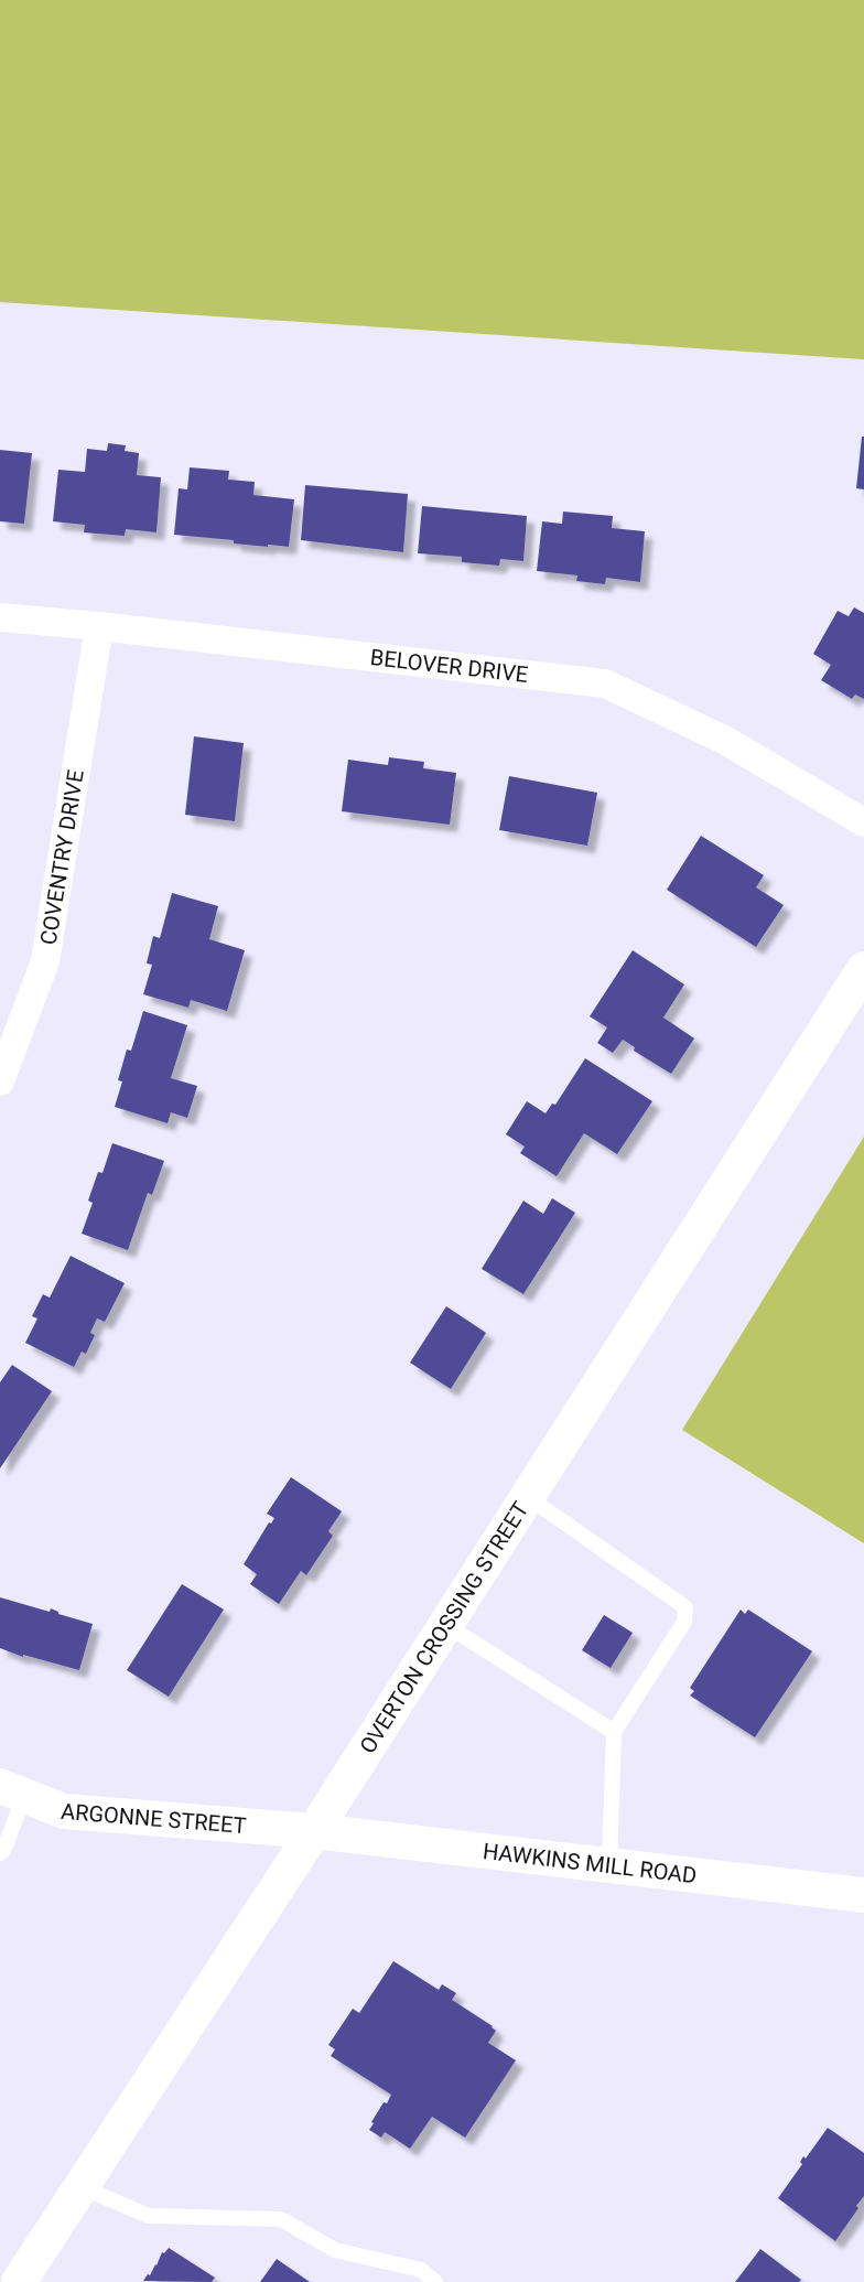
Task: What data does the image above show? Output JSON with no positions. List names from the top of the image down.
{
  "streets": {
    "street": [
      "BELOVER DRIVE",
      "COVENTRY DRIVE",
      "OVERTON CROSSING STREET",
      "ARGONNE STREET",
      "HAWKINS MILL ROAD"
    ]
  },
  "crossings": [
    ["BELOVER DRIVE", "COVENTRY DRIVE"],
    ["OVERTON CROSSING STREET", "ARGONNE STREET"],
    ["OVERTON CROSSING STREET", "HAWKINS MILL ROAD"],
    ["ARGONNE STREET", "HAWKINS MILL ROAD"]
  ]
}
